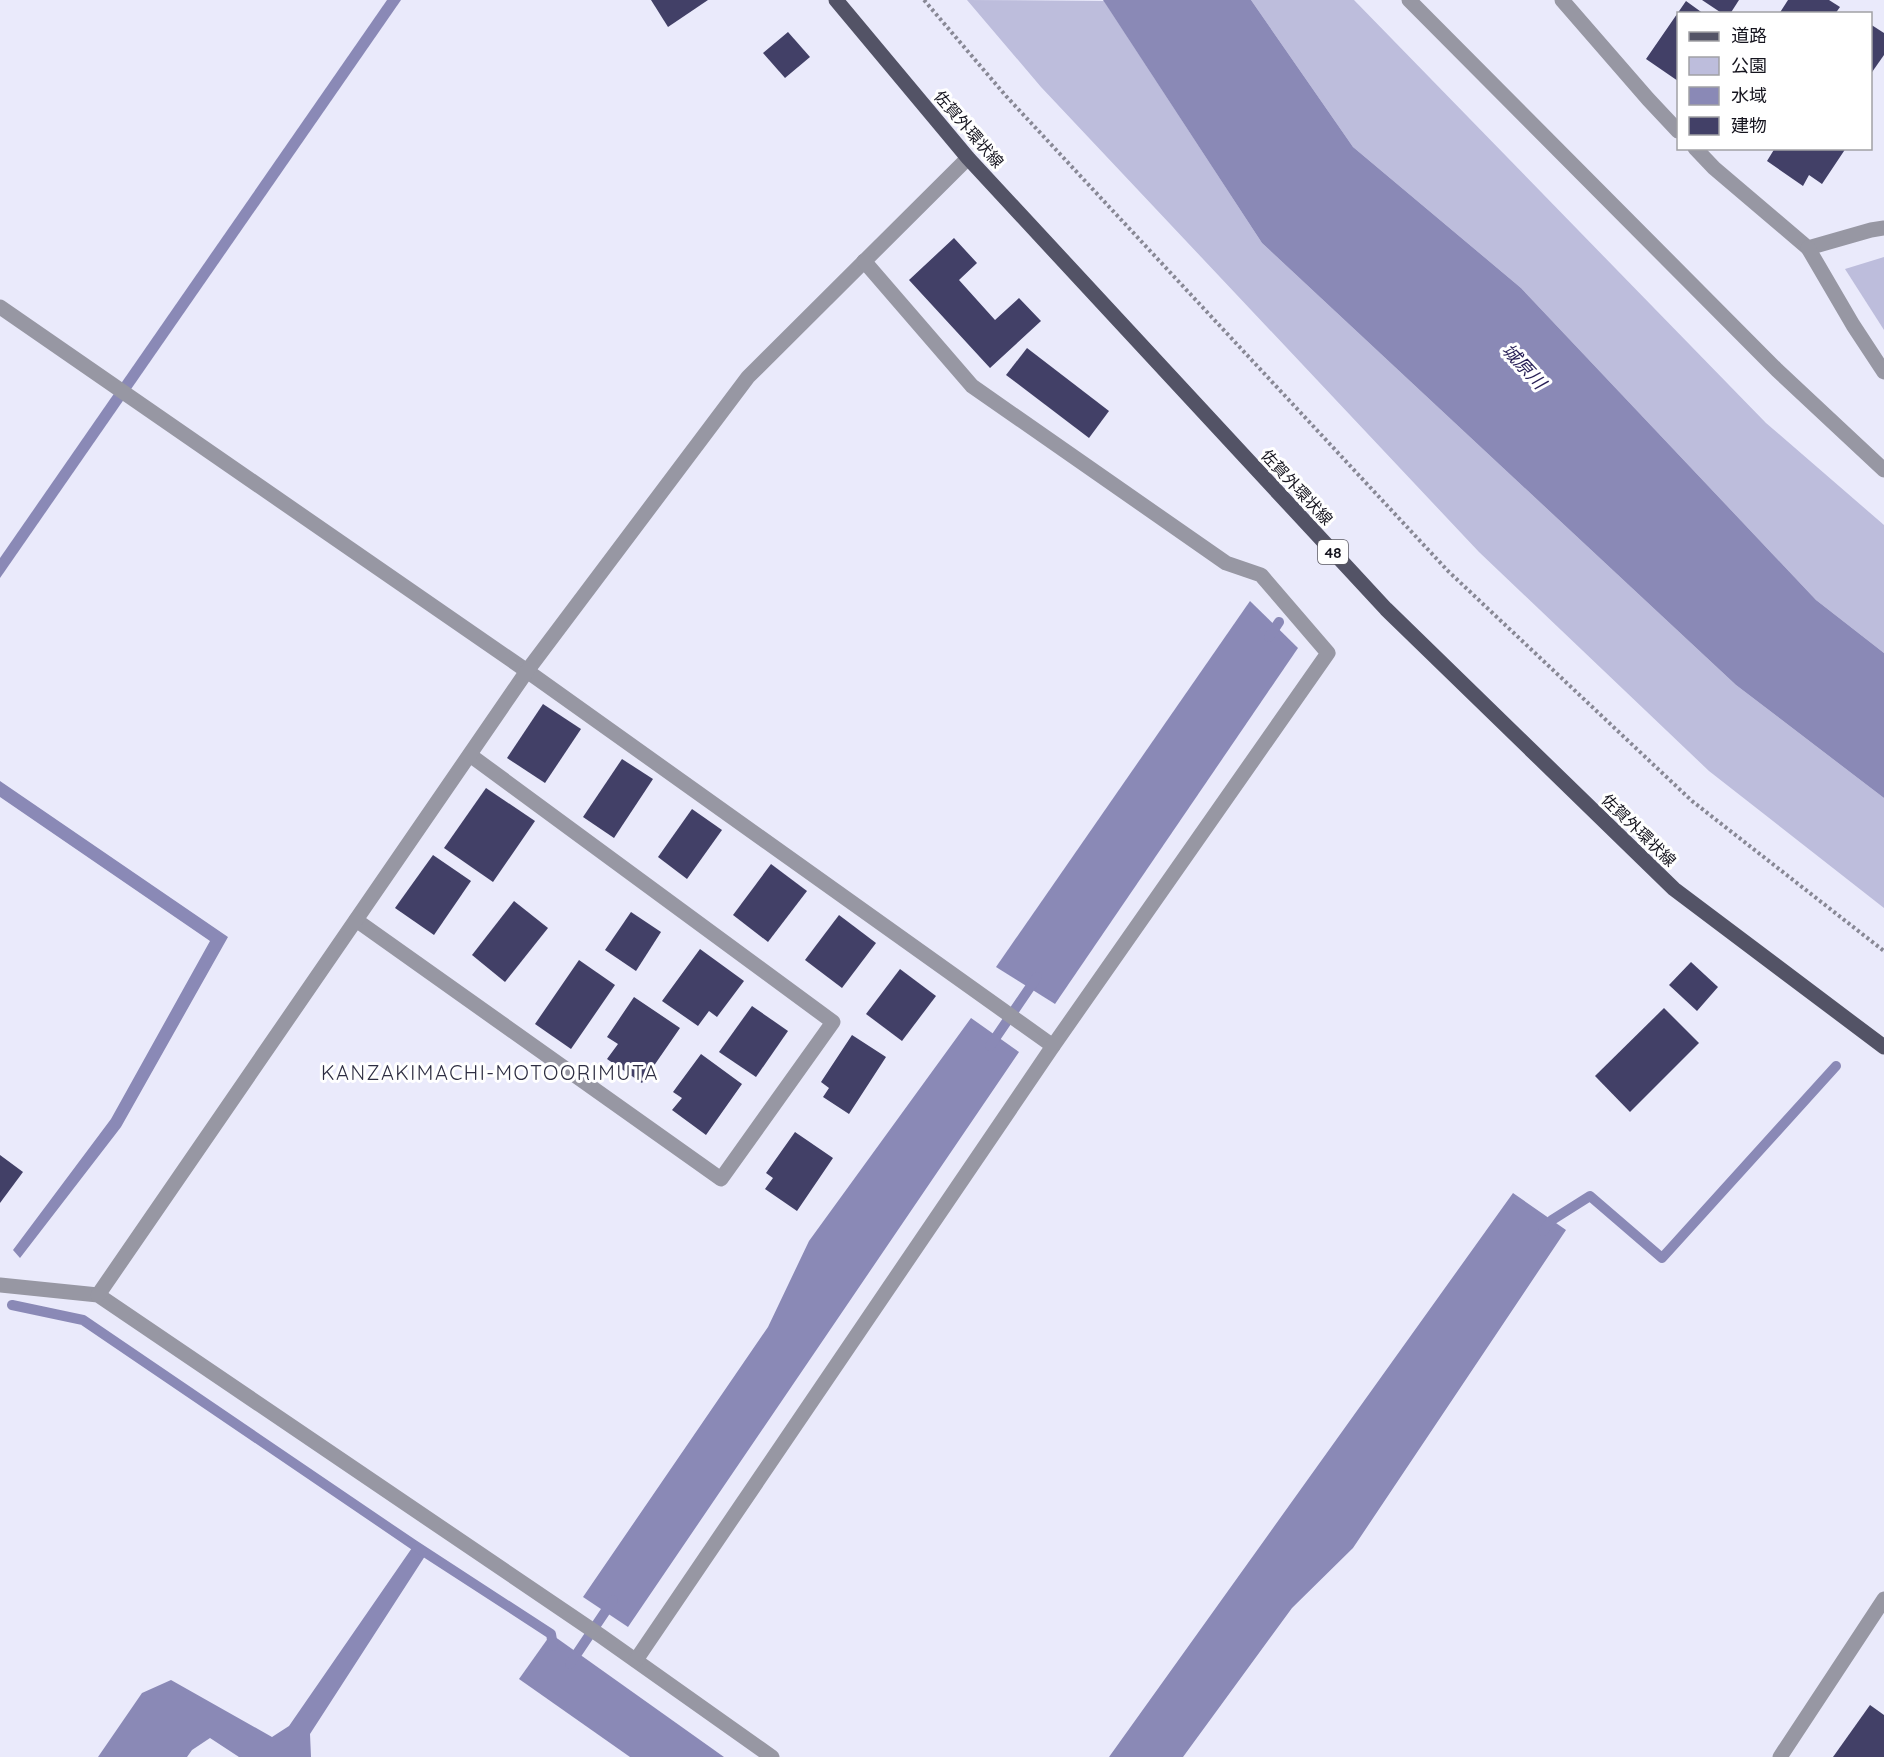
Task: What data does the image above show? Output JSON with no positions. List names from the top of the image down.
{
  "streets": {
    "main road": ["佐賀外環状線", "48"]
  },
  "districts": ["KANZAKIMACHI-MOTOORIMUTA"],
  "water": ["城原川"],
  "legend": [
    "道路",
    "公園",
    "水域",
    "建物"
  ]
}
